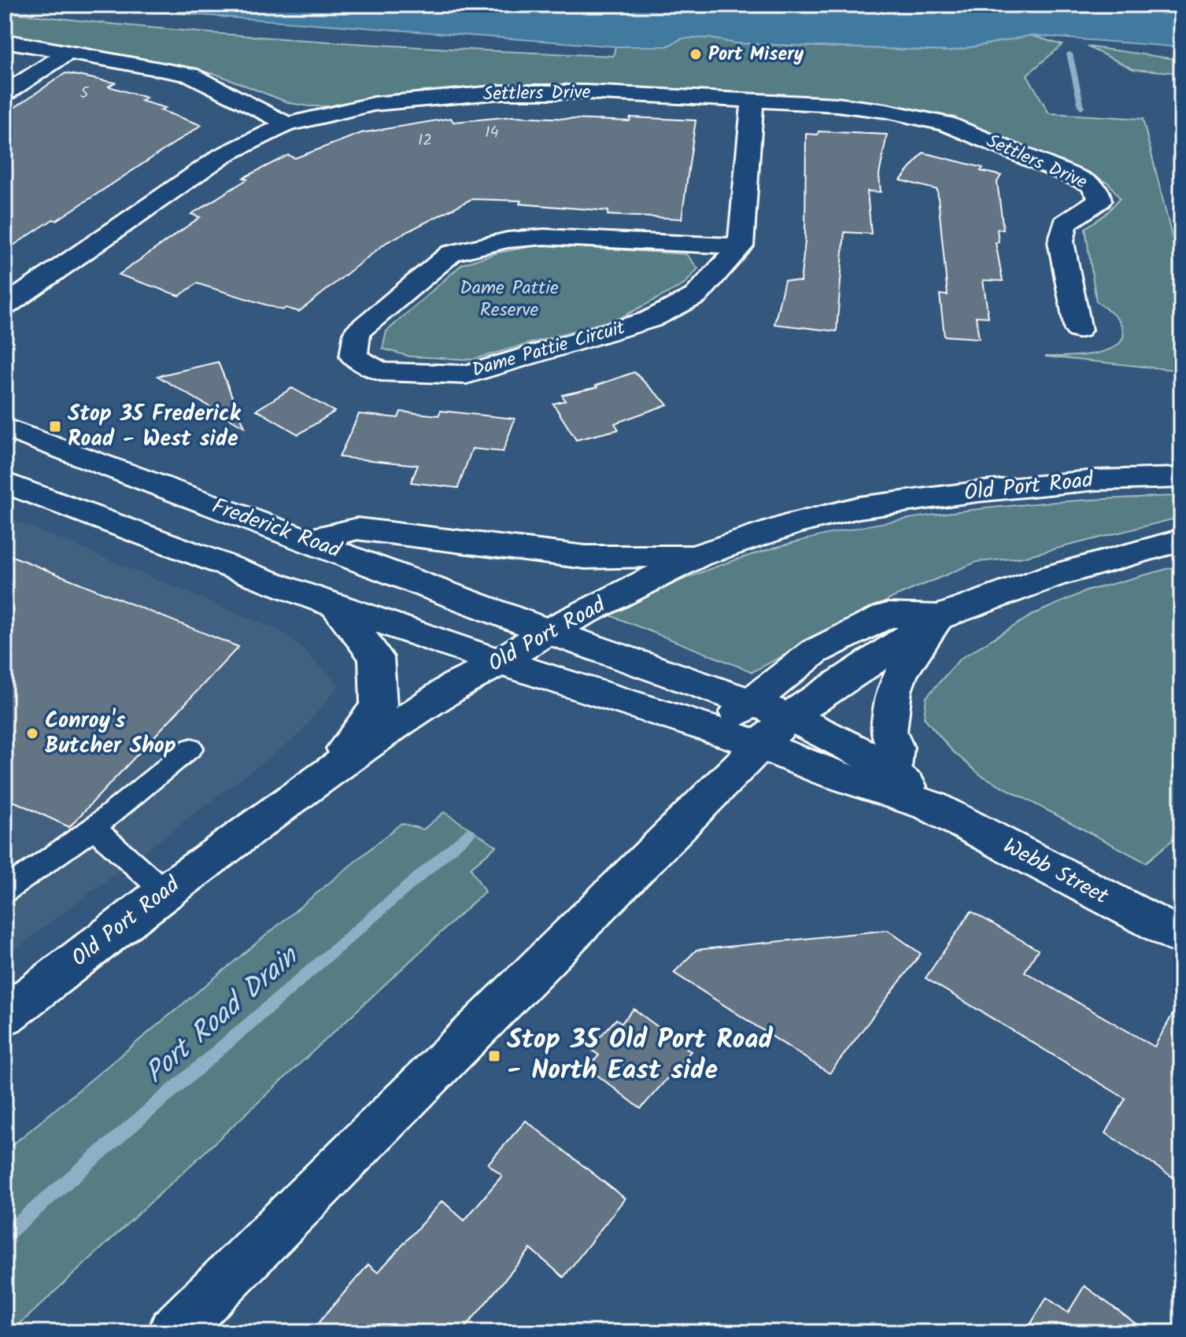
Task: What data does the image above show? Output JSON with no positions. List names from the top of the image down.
{
  "streets": {
    "street": [
      "Settlers Drive",
      "Dame Pattie Circuit",
      "Old Port Road",
      "Frederick Road",
      "Webb Street"
    ]
  },
  "crossings": [
    ["Old Port Road", "Frederick Road"],
    ["Frederick Road", "Webb Street"]
  ],
  "water": ["Port Road Drain"],
  "parks": ["Dame Pattie Reserve"],
  "places": {
    "other": ["Port Misery", "Conroy's Butcher Shop"],
    "transit": ["Stop 35 Frederick Road - West side", "Stop 35 Old Port Road - North East side"]
  },
  "house_numbers": ["5", "14", "12"]
}
